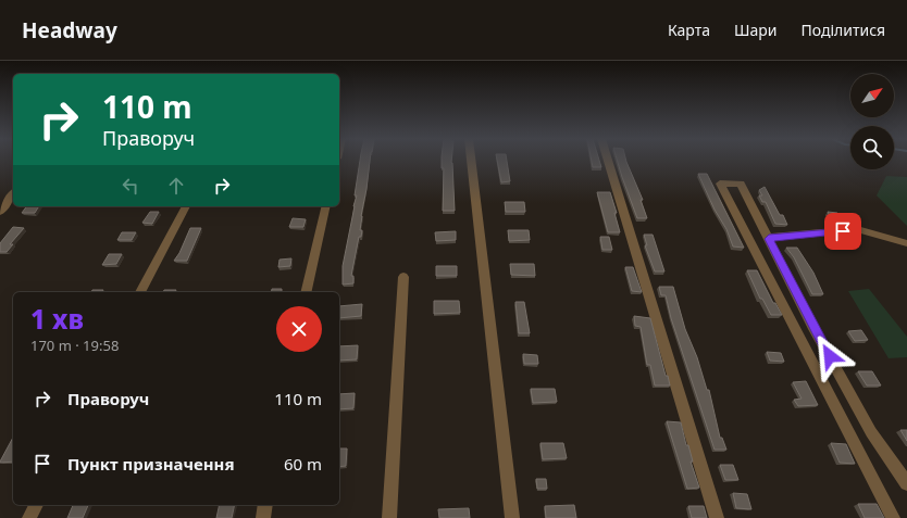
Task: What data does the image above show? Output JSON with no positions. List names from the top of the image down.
{
  "north": "top right",
  "page": {
    "header": "Headway",
    "nav": ["Карта", "Шари", "Поділитися"],
    "turn": ["110 m", "Праворуч"],
    "heading": ["1 хв", "170 m · 19:58"],
    "list": [
      {
        "name": "Праворуч",
        "value": "110 m"
      },
      {
        "name": "Пункт призначення",
        "value": "60 m"
      }
    ]
  }
}
